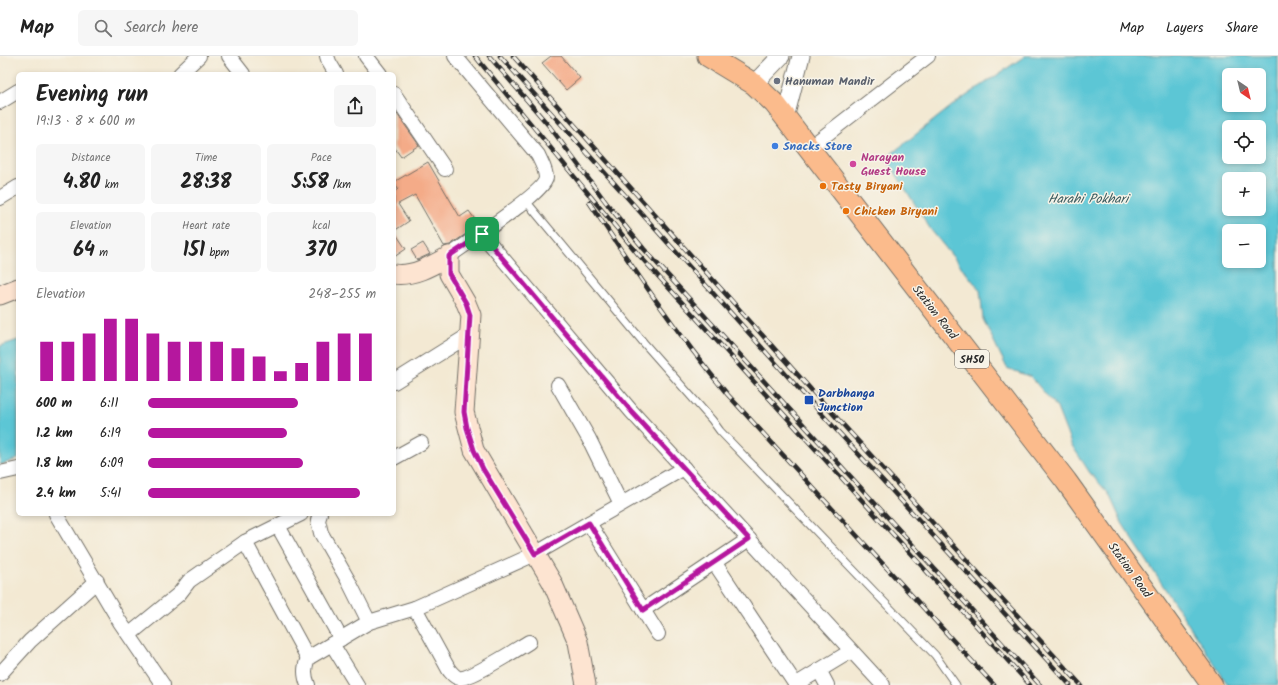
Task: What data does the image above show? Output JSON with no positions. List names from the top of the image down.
{
  "streets": {
    "main road": ["Station Road", "SH50"]
  },
  "water": ["Harahi Pokhari"],
  "places": {
    "other": [
      "Hanuman Mandir",
      "Snacks Store",
      "Narayan Guest House",
      "Tasty Biryani",
      "Chicken Biryani"
    ],
    "transit": ["Darbhanga Junction"]
  },
  "north": "bottom right",
  "page": {
    "header": "Map",
    "search": "Search here",
    "nav": ["Map", "Layers", "Share"],
    "map_buttons": ["+", "−"],
    "heading": ["Evening run", "19:13 · 8 × 600 m"],
    "stats": [
      ["Distance", "4.80 km"],
      ["Time", "28:38"],
      ["Pace", "5:58 /km"],
      ["Elevation", "64 m"],
      ["Heart rate", "151 bpm"],
      ["kcal", "370"]
    ],
    "chart": ["Elevation", "248–255 m"],
    "list": [
      {
        "name": "600 m",
        "note": "6:11"
      },
      {
        "name": "1.2 km",
        "note": "6:19"
      },
      {
        "name": "1.8 km",
        "note": "6:09"
      },
      {
        "name": "2.4 km",
        "note": "5:41"
      }
    ]
  }
}
